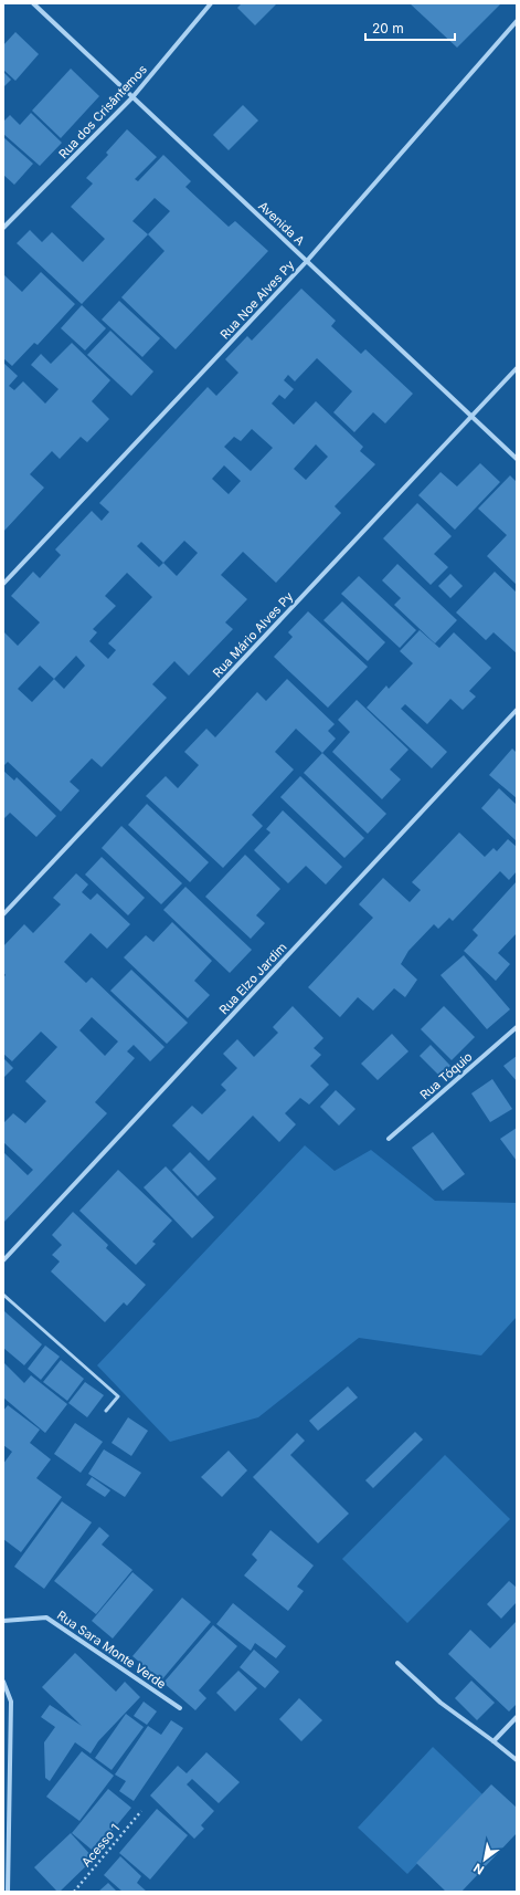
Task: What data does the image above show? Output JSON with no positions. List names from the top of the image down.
{
  "streets": {
    "street": [
      "Rua dos Crisântemos",
      "Avenida A",
      "Rua Noe Alves Py",
      "Rua Mário Alves Py",
      "Rua Elzo Jardim",
      "Rua Tóquio",
      "Rua Sara Monte Verde"
    ],
    "path": ["Acesso 1"]
  },
  "crossings": [
    ["Rua dos Crisântemos", "Avenida A"],
    ["Avenida A", "Rua Noe Alves Py"],
    ["Avenida A", "Rua Mário Alves Py"]
  ],
  "scale_bar": "20 m",
  "north": "bottom left"
}
